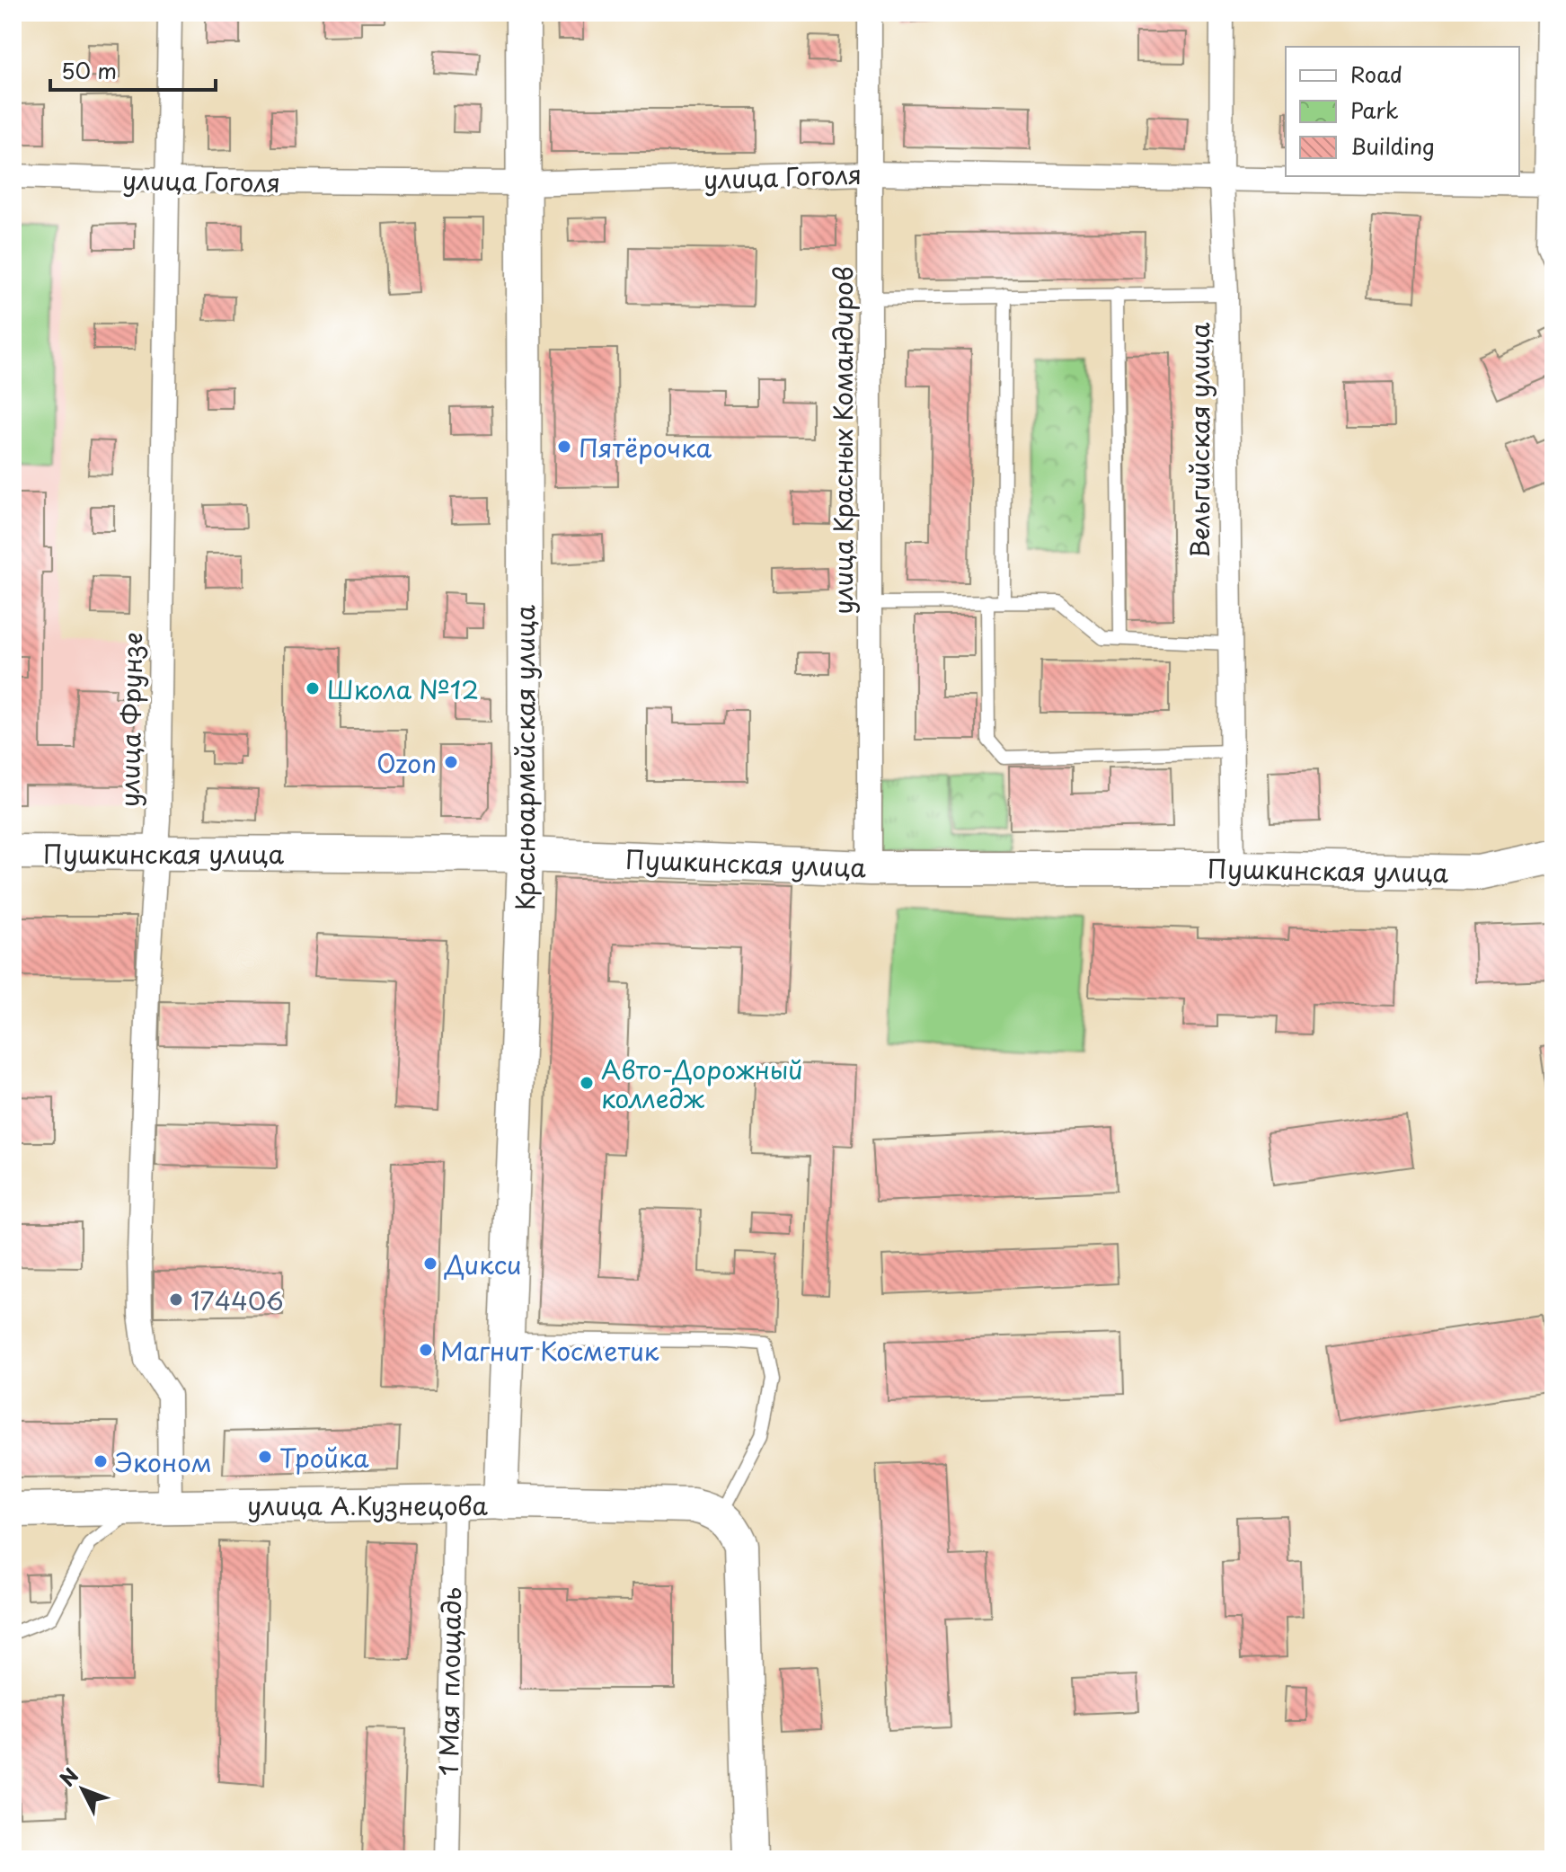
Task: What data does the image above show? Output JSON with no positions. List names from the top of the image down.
{
  "streets": {
    "main road": ["Красноармейская улица", "Пушкинская улица", "улица А.Кузнецова"],
    "street": [
      "улица Гоголя",
      "улица Красных Командиров",
      "Вельгийская улица",
      "улица Фрунзе",
      "1 Мая площадь"
    ]
  },
  "crossings": [
    ["улица Гоголя", "улица Красных Командиров"],
    ["улица Гоголя", "Вельгийская улица"],
    ["улица Гоголя", "улица Фрунзе"],
    ["улица Гоголя", "Красноармейская улица"],
    ["улица Красных Командиров", "Пушкинская улица"],
    ["Вельгийская улица", "Пушкинская улица"],
    ["улица Фрунзе", "Пушкинская улица"],
    ["улица Фрунзе", "улица А.Кузнецова"],
    ["Красноармейская улица", "Пушкинская улица"],
    ["Красноармейская улица", "улица А.Кузнецова"],
    ["улица А.Кузнецова", "1 Мая площадь"]
  ],
  "places": [
    "Пятёрочка",
    "Школа №12",
    "Ozon",
    "Авто-Дорожный колледж",
    "Дикси",
    "174406",
    "Магнит Косметик",
    "Тройка",
    "Эконом"
  ],
  "legend": ["Road", "Park", "Building"],
  "scale_bar": "50 m",
  "north": "top left"
}
